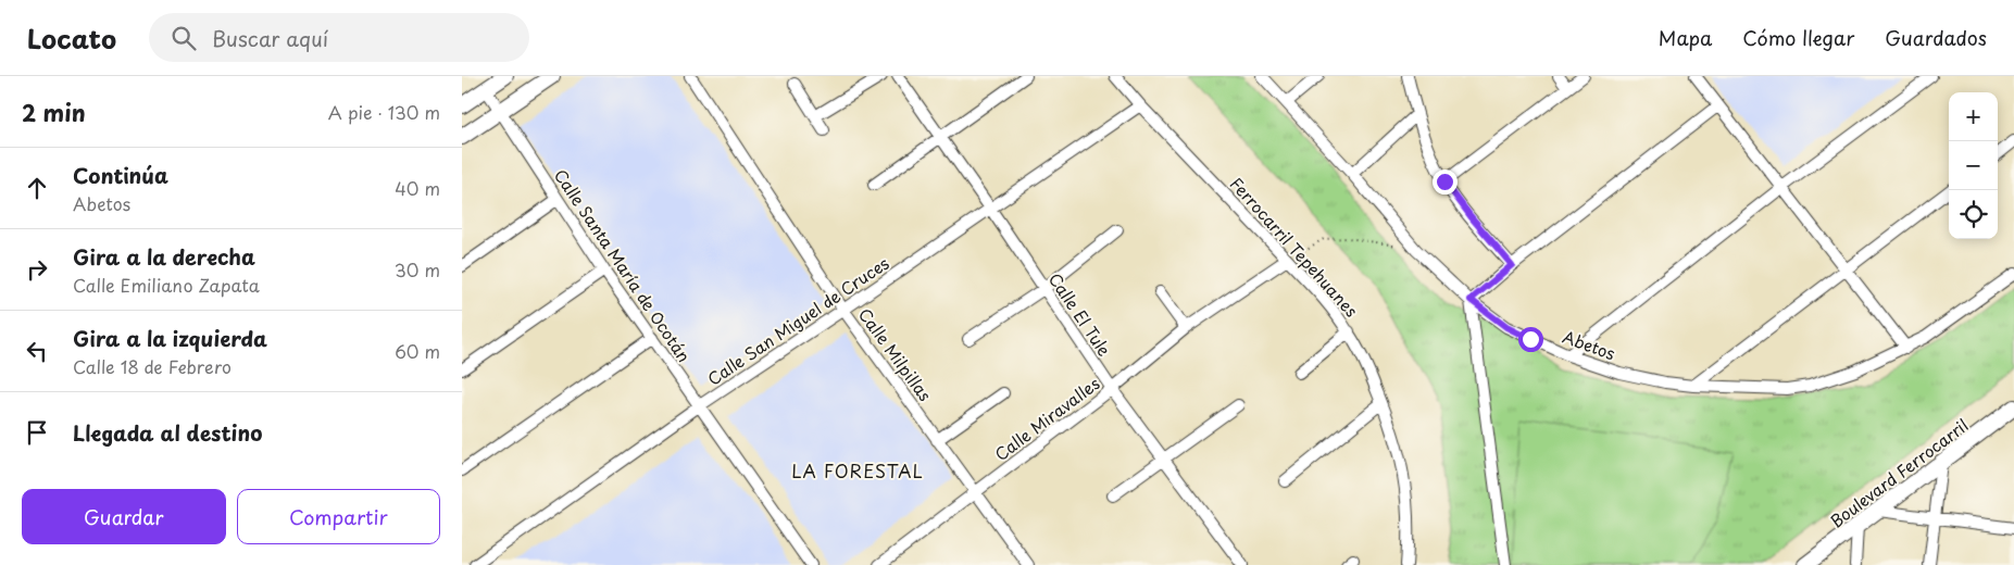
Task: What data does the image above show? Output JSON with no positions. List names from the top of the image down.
{
  "streets": {
    "main road": ["Boulevard Ferrocarril"],
    "street": [
      "Ferrocarril Tepehuanes",
      "Calle Santa María de Ocotán",
      "Calle El Tule",
      "Calle San Miguel de Cruces",
      "Abetos",
      "Calle Milpillas",
      "Calle Miravalles"
    ]
  },
  "crossings": [
    ["Ferrocarril Tepehuanes", "Calle San Miguel de Cruces"],
    ["Ferrocarril Tepehuanes", "Calle Miravalles"],
    ["Calle Santa María de Ocotán", "Calle San Miguel de Cruces"],
    ["Calle El Tule", "Calle San Miguel de Cruces"],
    ["Calle El Tule", "Calle Miravalles"],
    ["Calle San Miguel de Cruces", "Calle Milpillas"],
    ["Calle Milpillas", "Calle Miravalles"]
  ],
  "districts": ["LA FORESTAL"],
  "page": {
    "header": "Locato",
    "search": "Buscar aquí",
    "nav": ["Mapa", "Cómo llegar", "Guardados"],
    "heading": ["2 min", "A pie · 130 m"],
    "map_buttons": ["+", "−"],
    "list": [
      ["Continúa", "Abetos", "40 m"],
      ["Gira a la derecha", "Calle Emiliano Zapata", "30 m"],
      ["Gira a la izquierda", "Calle 18 de Febrero", "60 m"],
      "Llegada al destino"
    ],
    "buttons": ["Guardar", "Compartir"]
  }
}
